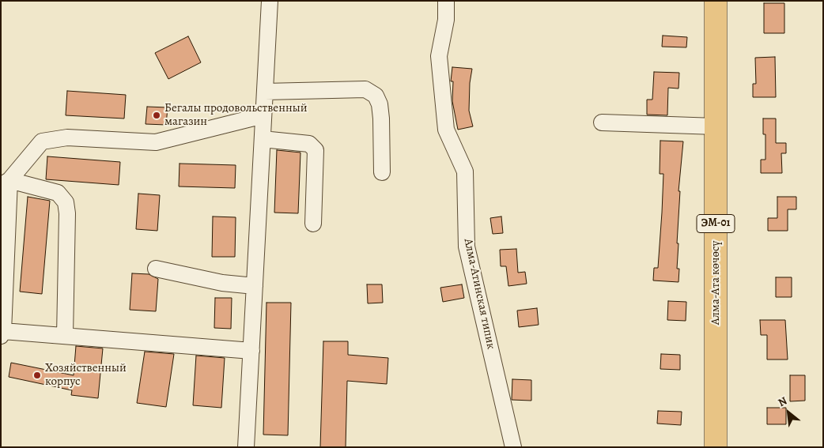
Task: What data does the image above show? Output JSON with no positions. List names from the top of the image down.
{
  "streets": {
    "highway": ["ЭМ-01", "Алма-Ата көчөсү"],
    "street": ["Алма-Атинская типик"]
  },
  "places": ["Бегалы продовольственный магазин", "Хозяйственный корпус"],
  "north": "top left"
}
